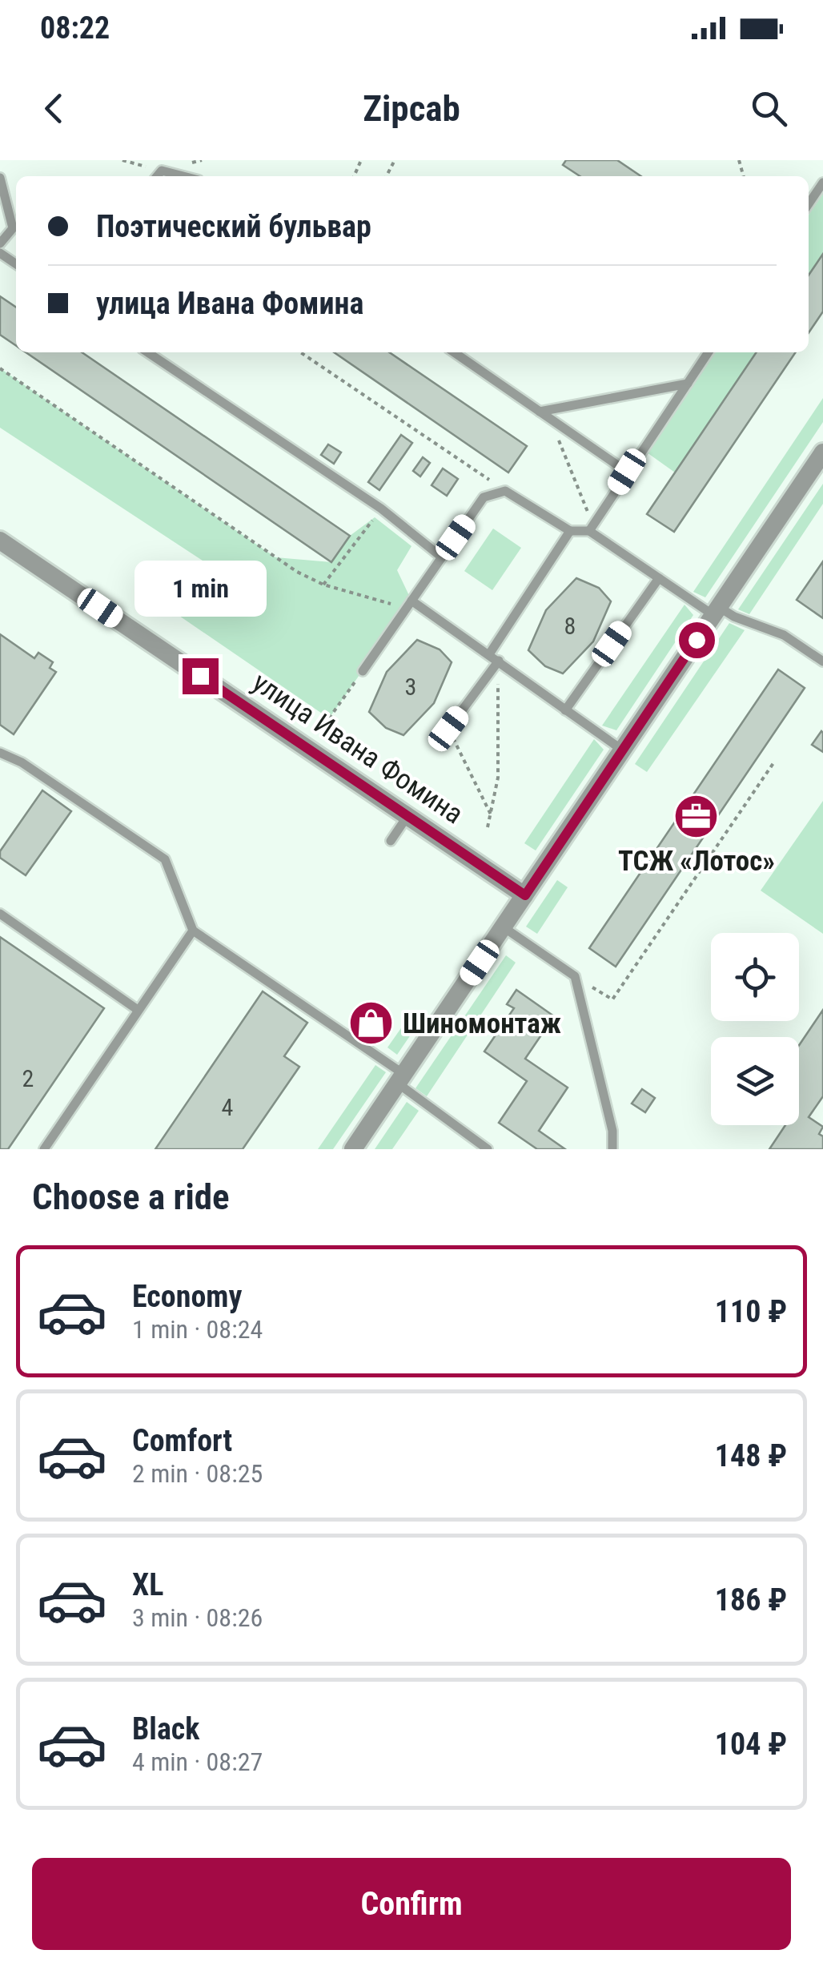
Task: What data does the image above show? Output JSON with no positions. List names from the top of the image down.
{
  "streets": {
    "street": ["улица Ивана Фомина"]
  },
  "places": {
    "office": ["ТСЖ «Лотос»"],
    "shop": ["Шиномонтаж"]
  },
  "house_numbers": [
    "8",
    "3",
    "2",
    "4"
  ],
  "page": {
    "status": "08:22",
    "header": "Zipcab",
    "banner": ["Поэтический бульвар", "улица Ивана Фомина"],
    "bubble": "1 min",
    "heading": "Choose a ride",
    "list": [
      {
        "name": "Economy",
        "note": "1 min · 08:24",
        "value": "110 ₽"
      },
      {
        "name": "Comfort",
        "note": "2 min · 08:25",
        "value": "148 ₽"
      },
      {
        "name": "XL",
        "note": "3 min · 08:26",
        "value": "186 ₽"
      },
      {
        "name": "Black",
        "note": "4 min · 08:27",
        "value": "104 ₽"
      }
    ],
    "buttons": "Confirm"
  }
}
